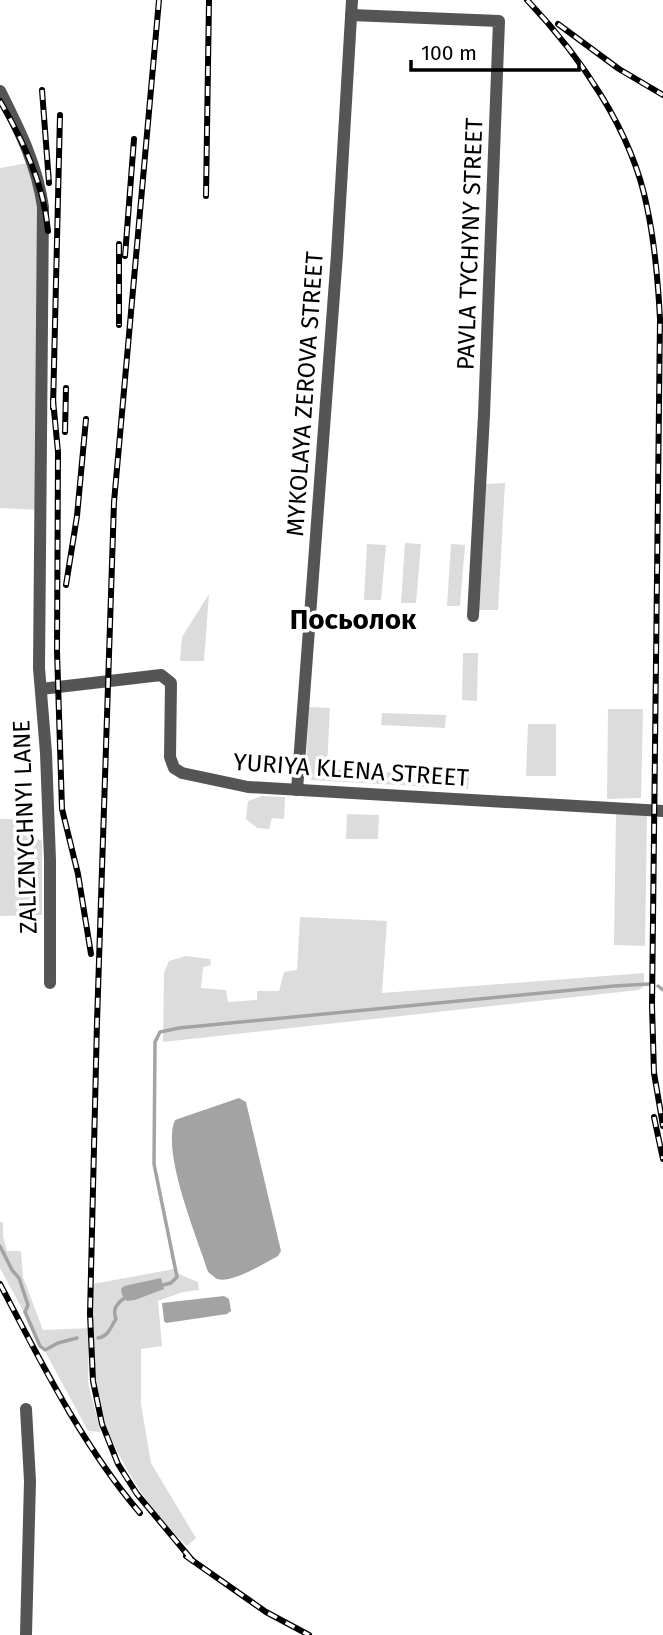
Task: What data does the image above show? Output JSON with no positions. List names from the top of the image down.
{
  "streets": {
    "street": [
      "PAVLA TYCHYNY STREET",
      "MYKOLAYA ZEROVA STREET",
      "YURIYA KLENA STREET",
      "ZALIZNYCHNYI LANE"
    ]
  },
  "crossings": [
    ["PAVLA TYCHYNY STREET", "MYKOLAYA ZEROVA STREET"],
    ["MYKOLAYA ZEROVA STREET", "YURIYA KLENA STREET"],
    ["YURIYA KLENA STREET", "ZALIZNYCHNYI LANE"]
  ],
  "districts": ["Посьолок"],
  "scale_bar": "100 m"
}
